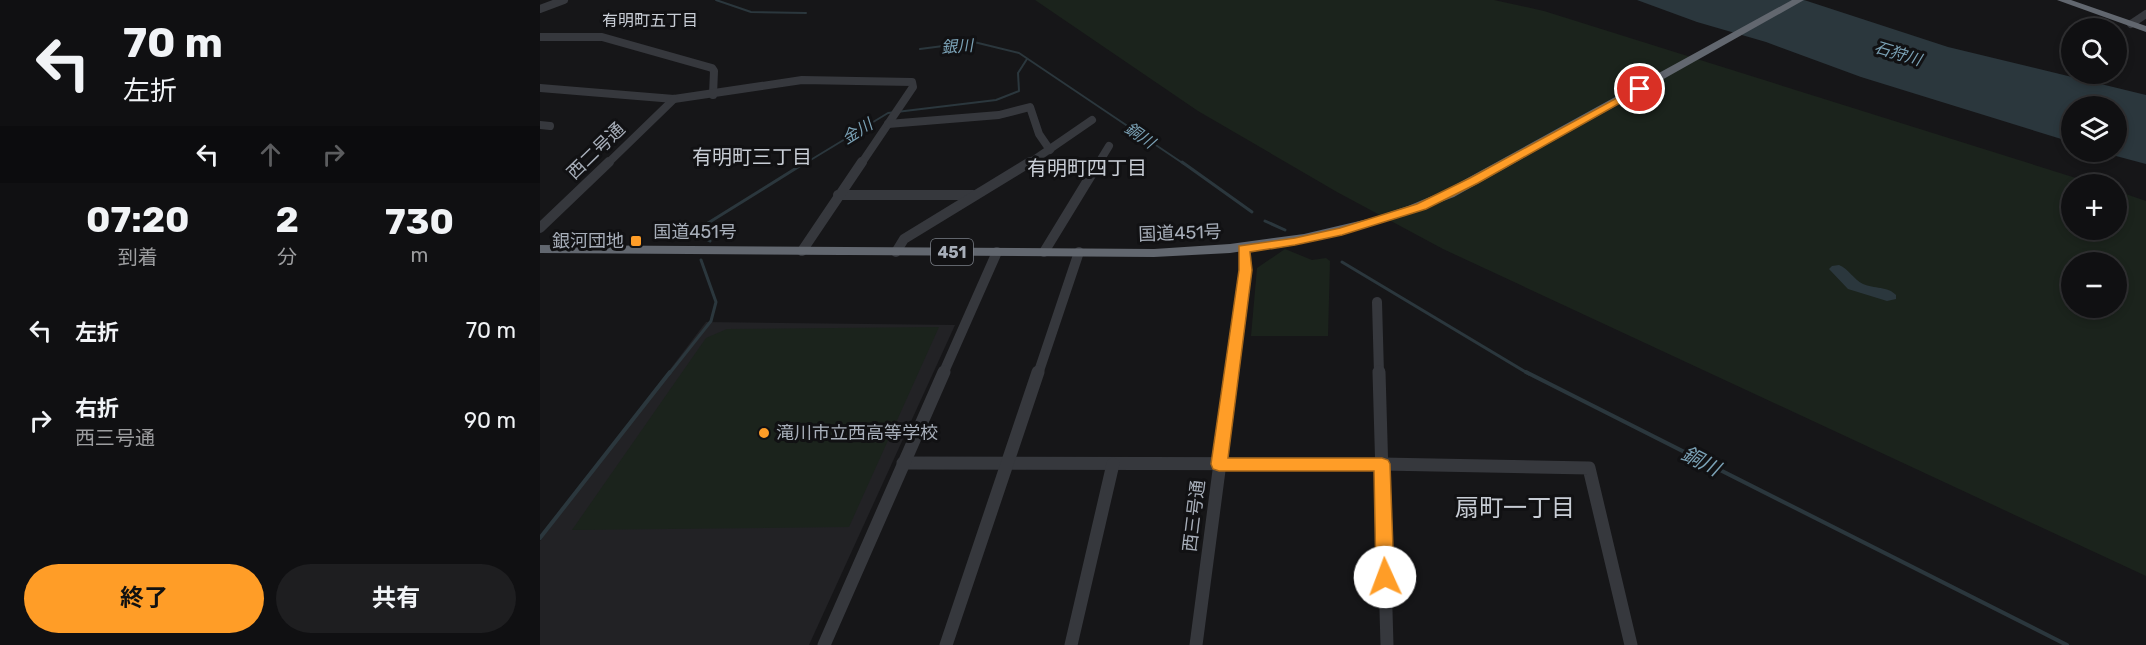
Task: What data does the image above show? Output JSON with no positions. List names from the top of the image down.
{
  "streets": {
    "highway": ["国道451号", "451"],
    "street": ["西二号通", "西三号通"]
  },
  "crossings": [
    ["国道451号", "西三号通"]
  ],
  "districts": [
    "有明町五丁目",
    "有明町三丁目",
    "有明町四丁目",
    "扇町一丁目"
  ],
  "water": [
    "銀川",
    "石狩川",
    "金川",
    "銅川"
  ],
  "places": {
    "transit": ["銀河団地"],
    "other": ["滝川市立西高等学校"]
  },
  "page": {
    "turn": ["70 m", "左折"],
    "map_buttons": ["+", "−"],
    "eta": [
      "07:20",
      "到着",
      "2",
      "分",
      "730",
      "m"
    ],
    "list": [
      {
        "name": "左折",
        "value": "70 m"
      },
      {
        "name": "右折",
        "note": "西三号通",
        "value": "90 m"
      }
    ],
    "buttons": ["終了", "共有"]
  }
}
